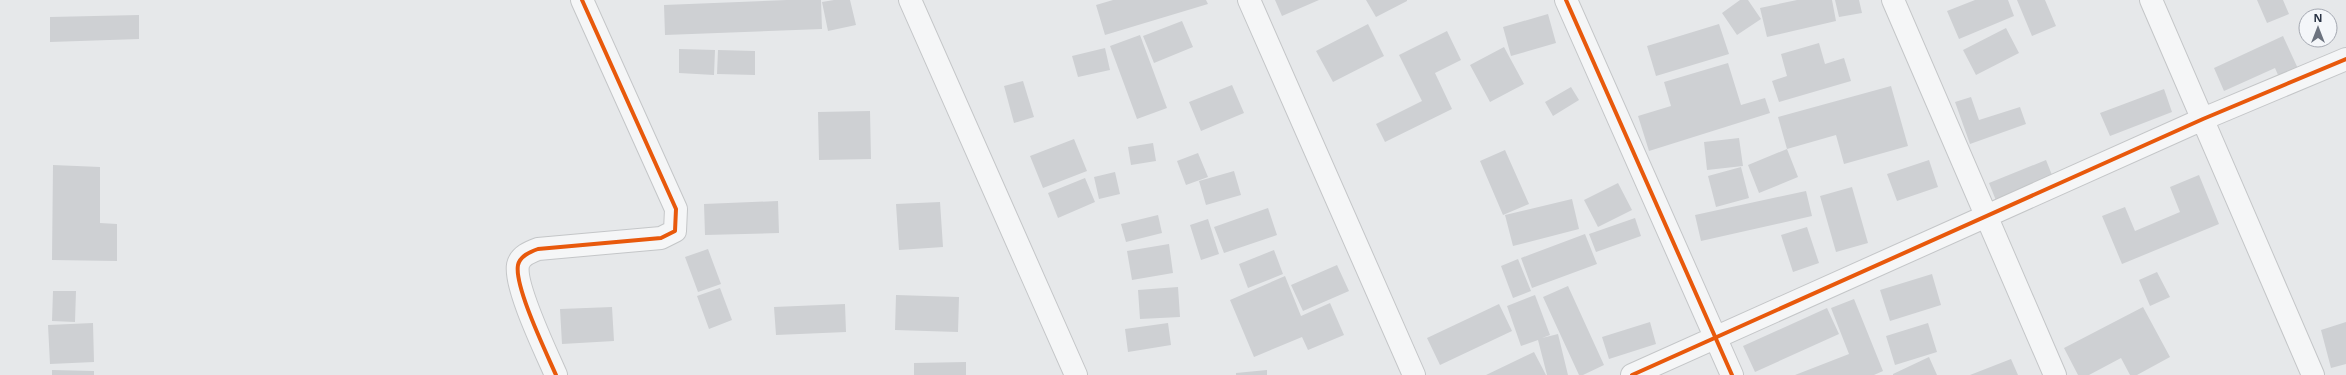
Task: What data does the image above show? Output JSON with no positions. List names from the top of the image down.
{
  "north": "top"
}
